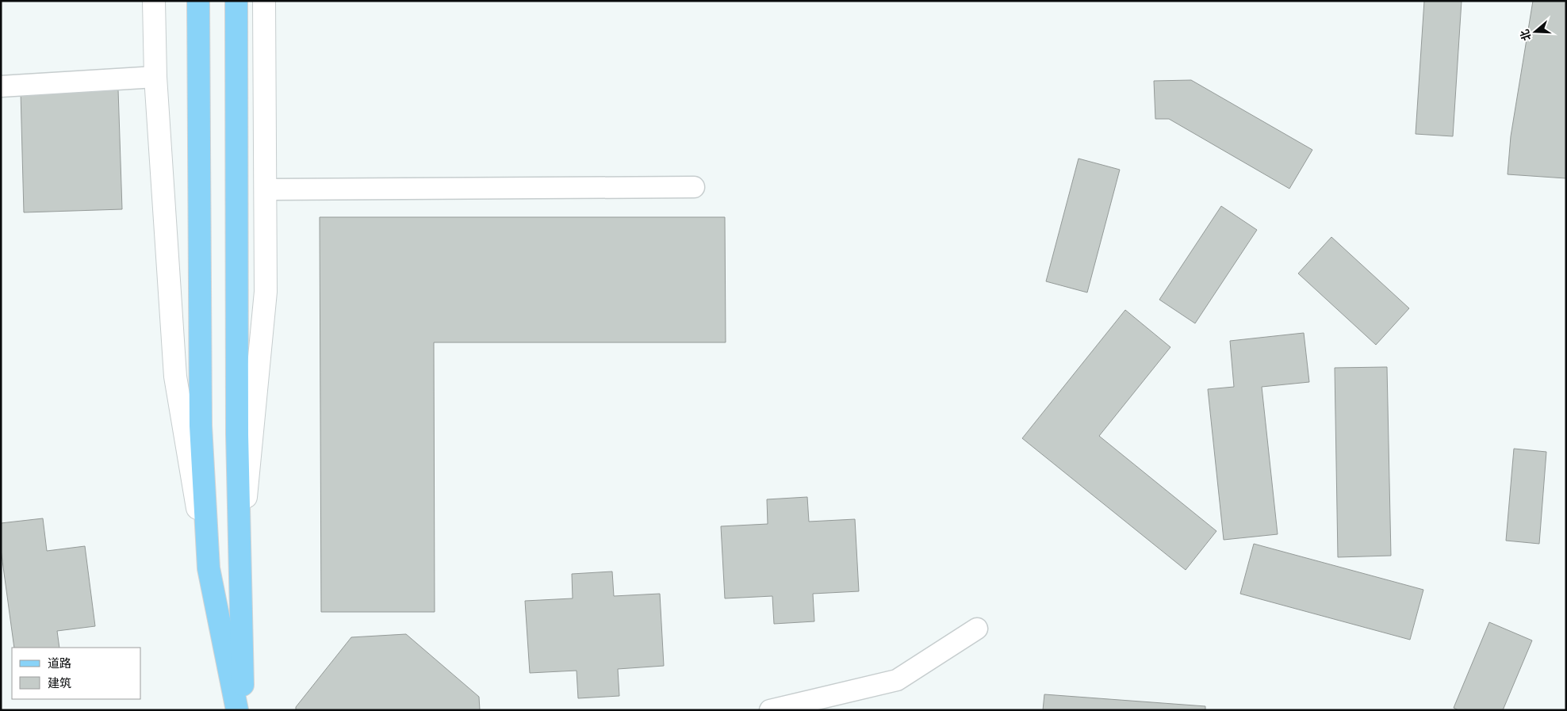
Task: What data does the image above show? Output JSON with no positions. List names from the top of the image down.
{
  "legend": ["道路", "建筑"],
  "north": "left"
}
